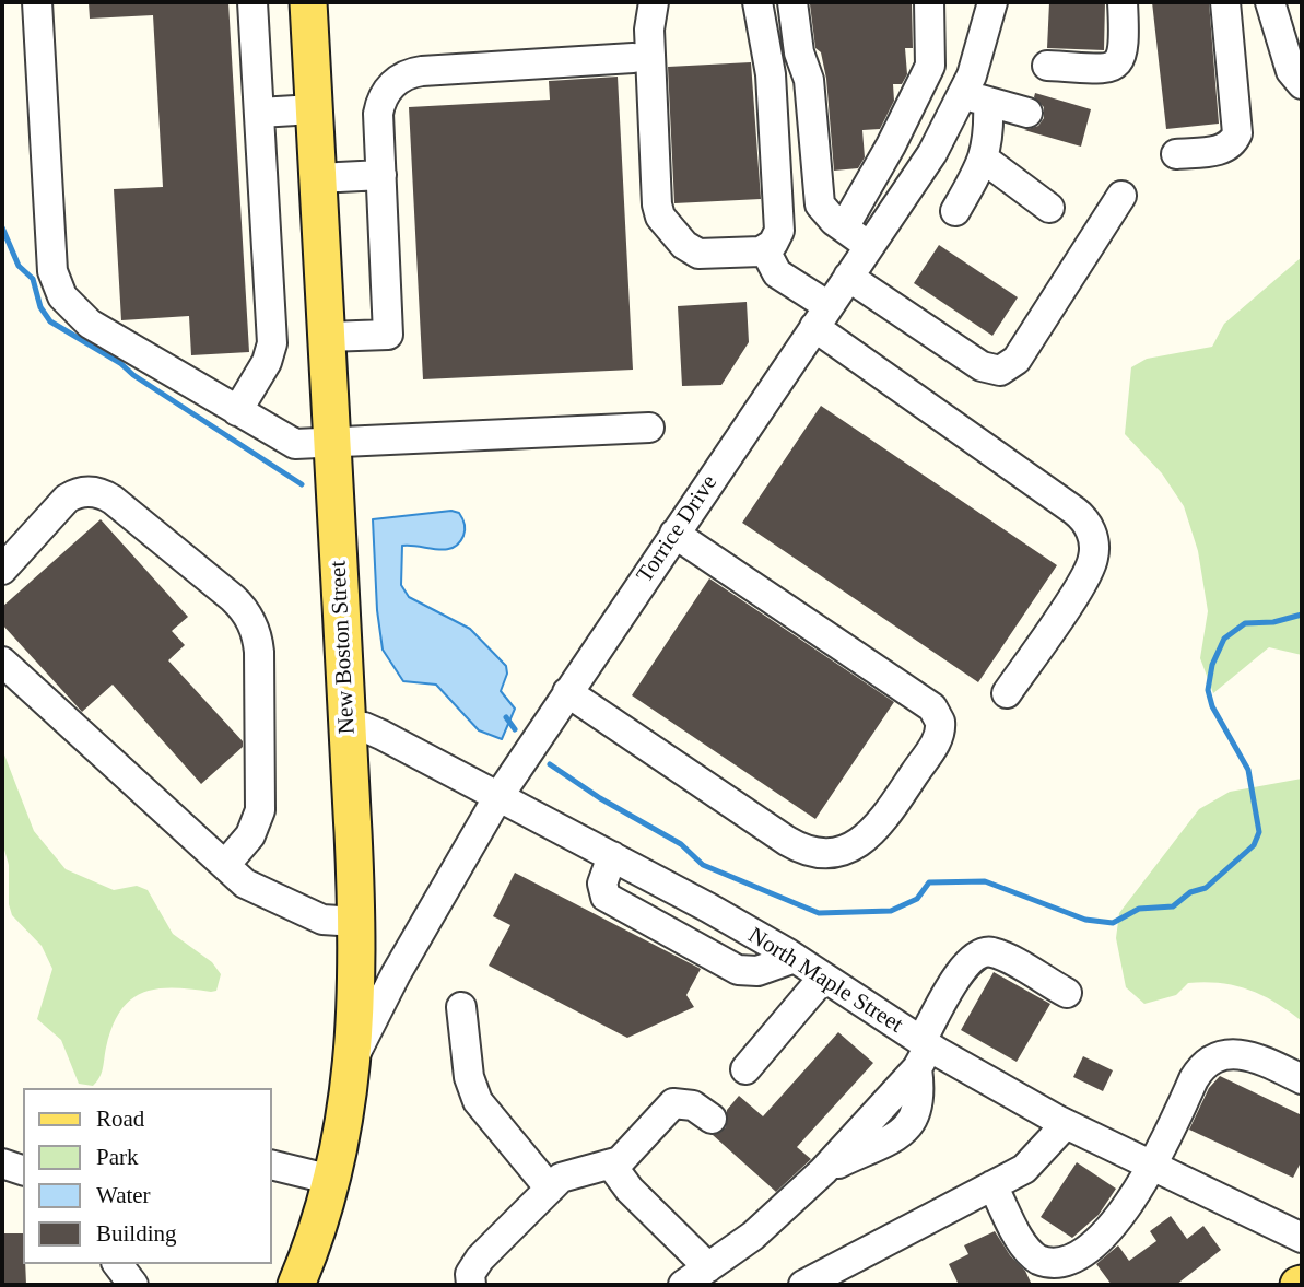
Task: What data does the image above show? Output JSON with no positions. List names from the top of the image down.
{
  "streets": {
    "main road": ["New Boston Street"],
    "street": ["Torrice Drive", "North Maple Street"]
  },
  "crossings": [
    ["Torrice Drive", "New Boston Street"],
    ["Torrice Drive", "North Maple Street"],
    ["New Boston Street", "North Maple Street"]
  ],
  "legend": [
    "Road",
    "Park",
    "Water",
    "Building"
  ]
}
